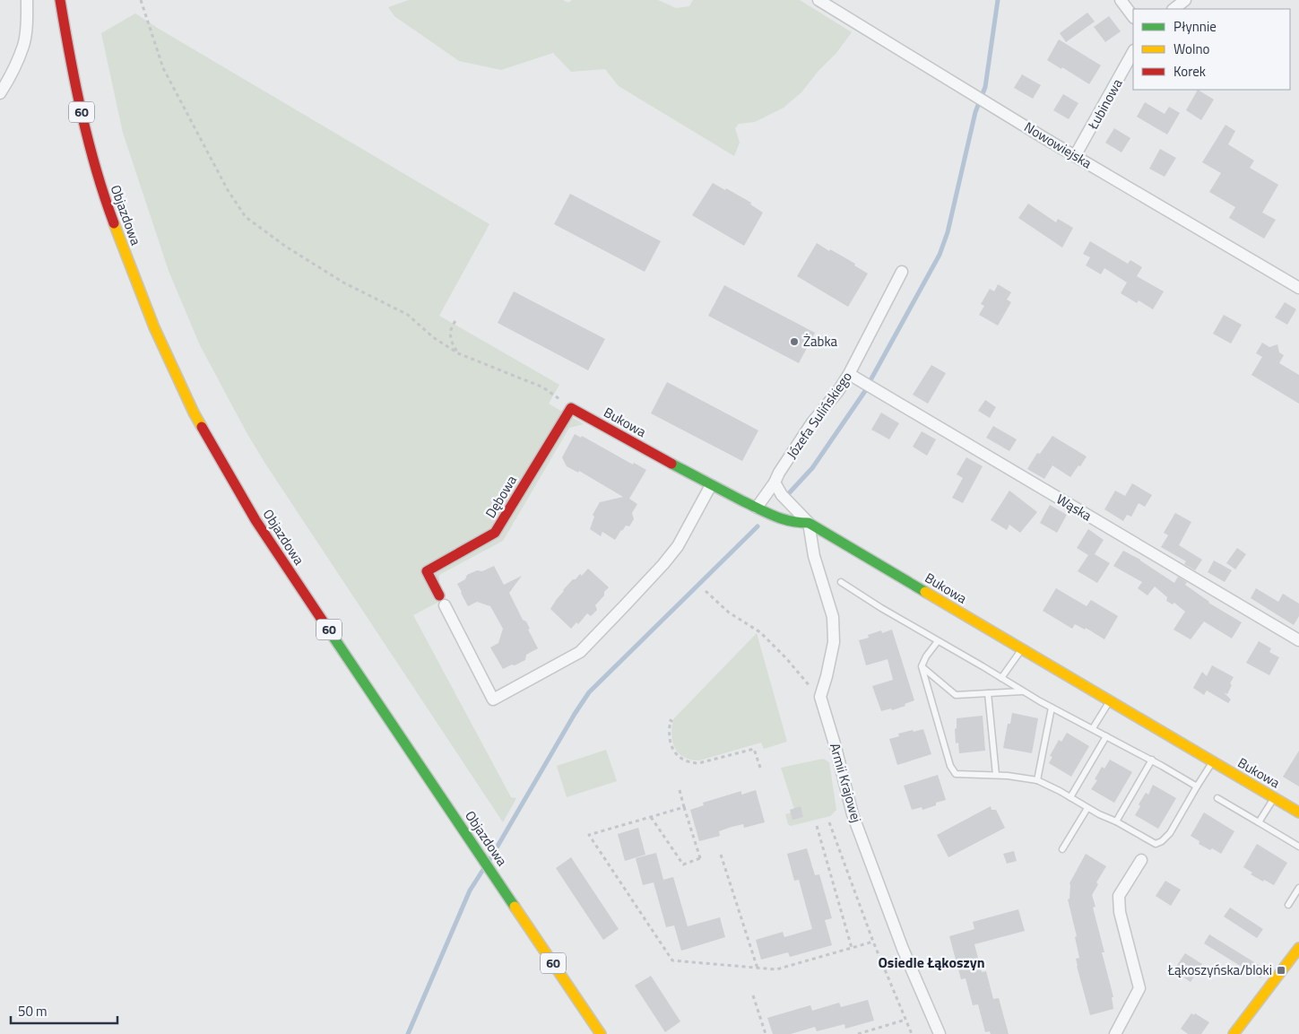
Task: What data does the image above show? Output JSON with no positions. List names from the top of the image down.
{
  "streets": {
    "street": [
      "Łubinowa",
      "60",
      "Nowowiejska",
      "Objazdowa",
      "Józefa Sulińskiego",
      "Bukowa",
      "Dębowa",
      "Wąska",
      "Armii Krajowej"
    ]
  },
  "crossings": [
    ["Łubinowa", "Nowowiejska"],
    ["Józefa Sulińskiego", "Bukowa"],
    ["Józefa Sulińskiego", "Wąska"],
    ["Bukowa", "Dębowa"]
  ],
  "districts": ["Osiedle Łąkoszyn"],
  "places": {
    "other": ["Żabka"],
    "transit": ["Łąkoszyńska/bloki"]
  },
  "legend": ["Płynnie", "Wolno", "Korek"],
  "scale_bar": "50 m"
}
